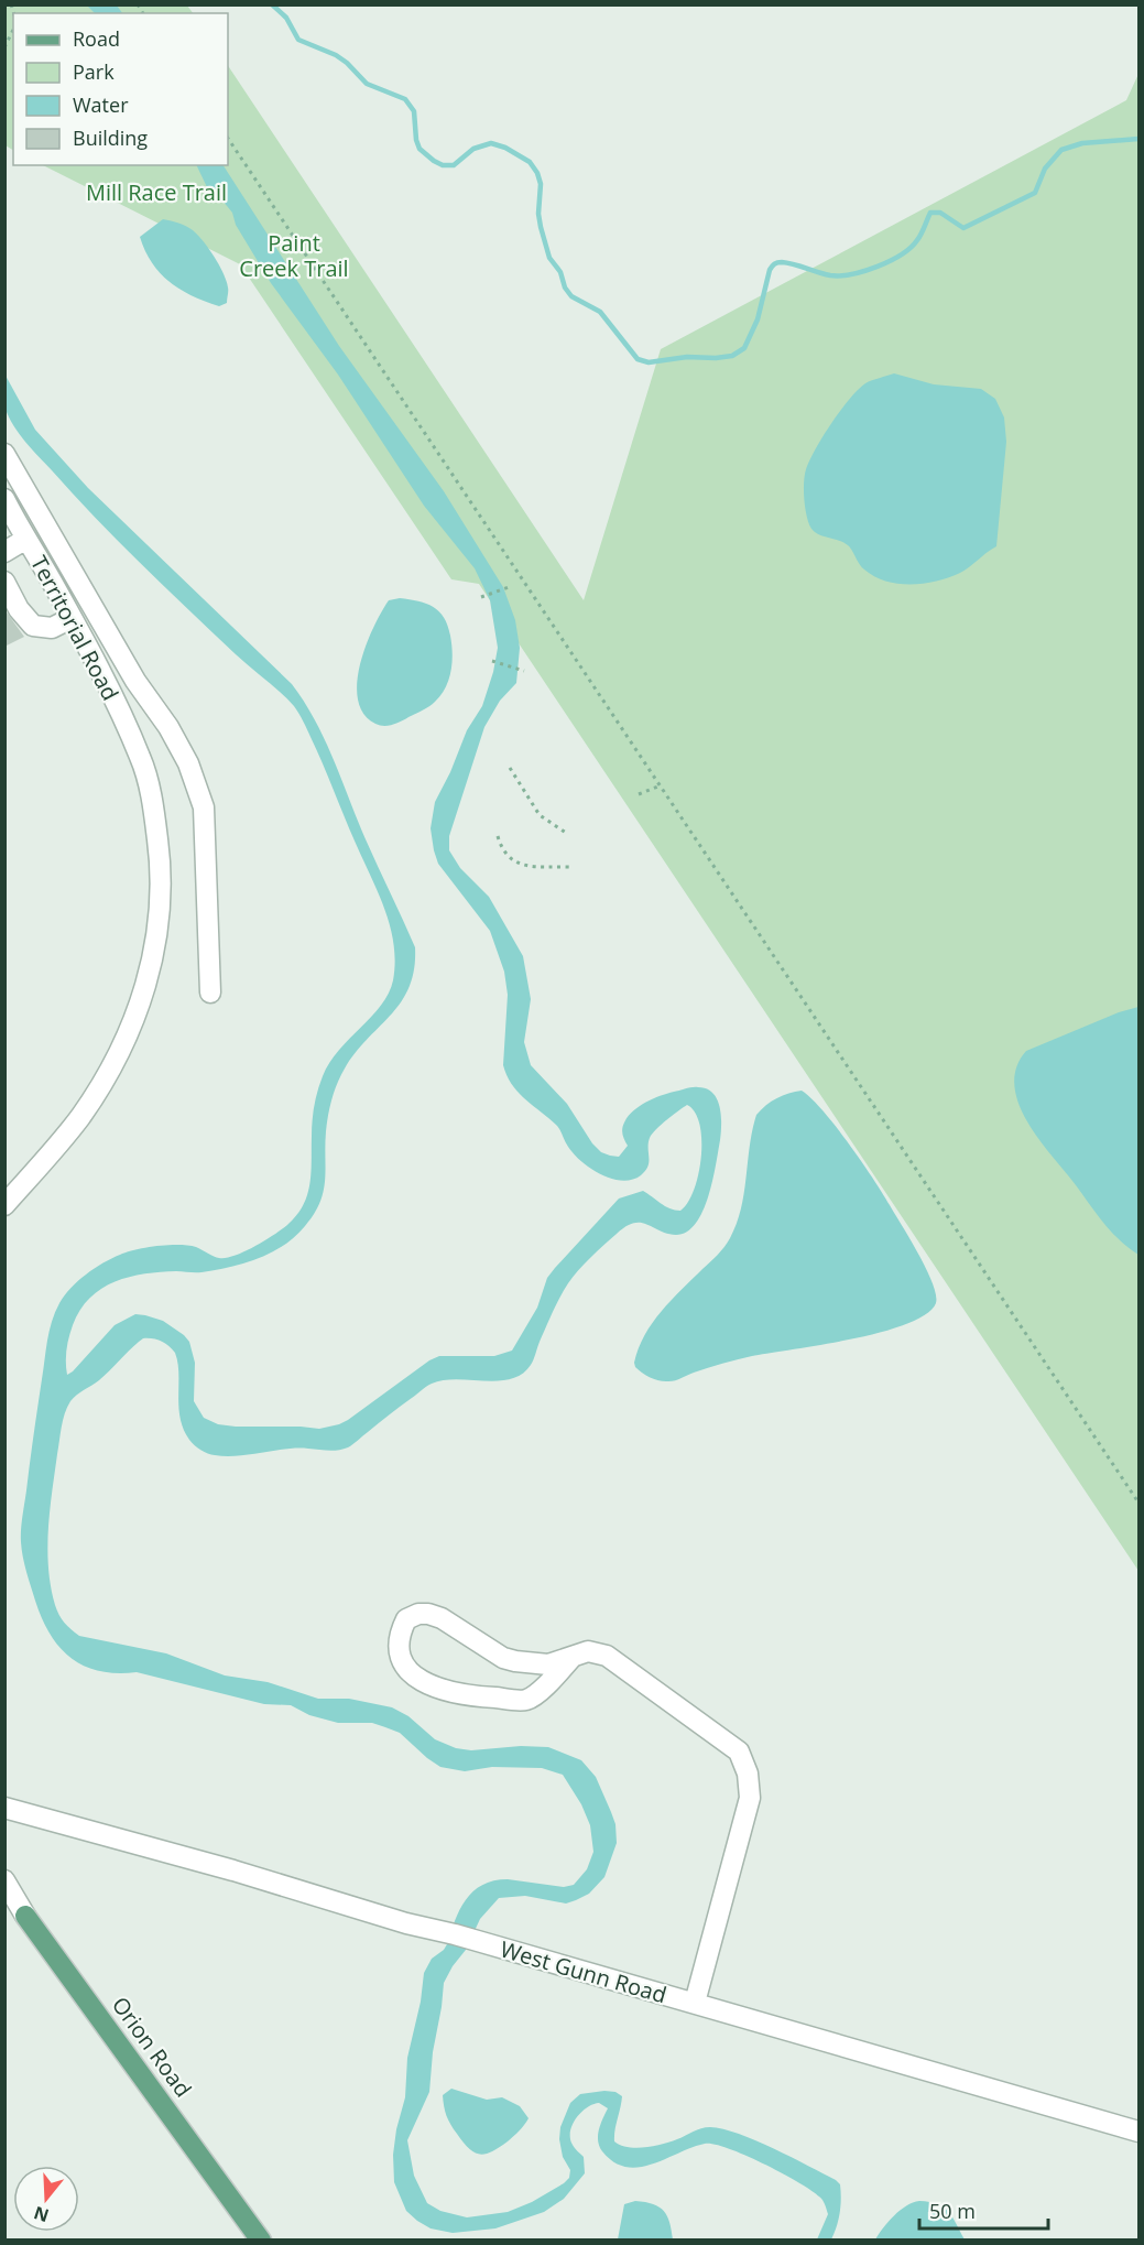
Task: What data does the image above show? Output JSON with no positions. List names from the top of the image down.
{
  "streets": {
    "main road": ["Orion Road"],
    "street": ["Territorial Road", "West Gunn Road"]
  },
  "parks": ["Mill Race Trail", "Paint Creek Trail"],
  "legend": [
    "Road",
    "Park",
    "Water",
    "Building"
  ],
  "scale_bar": "50 m",
  "north": "bottom"
}
